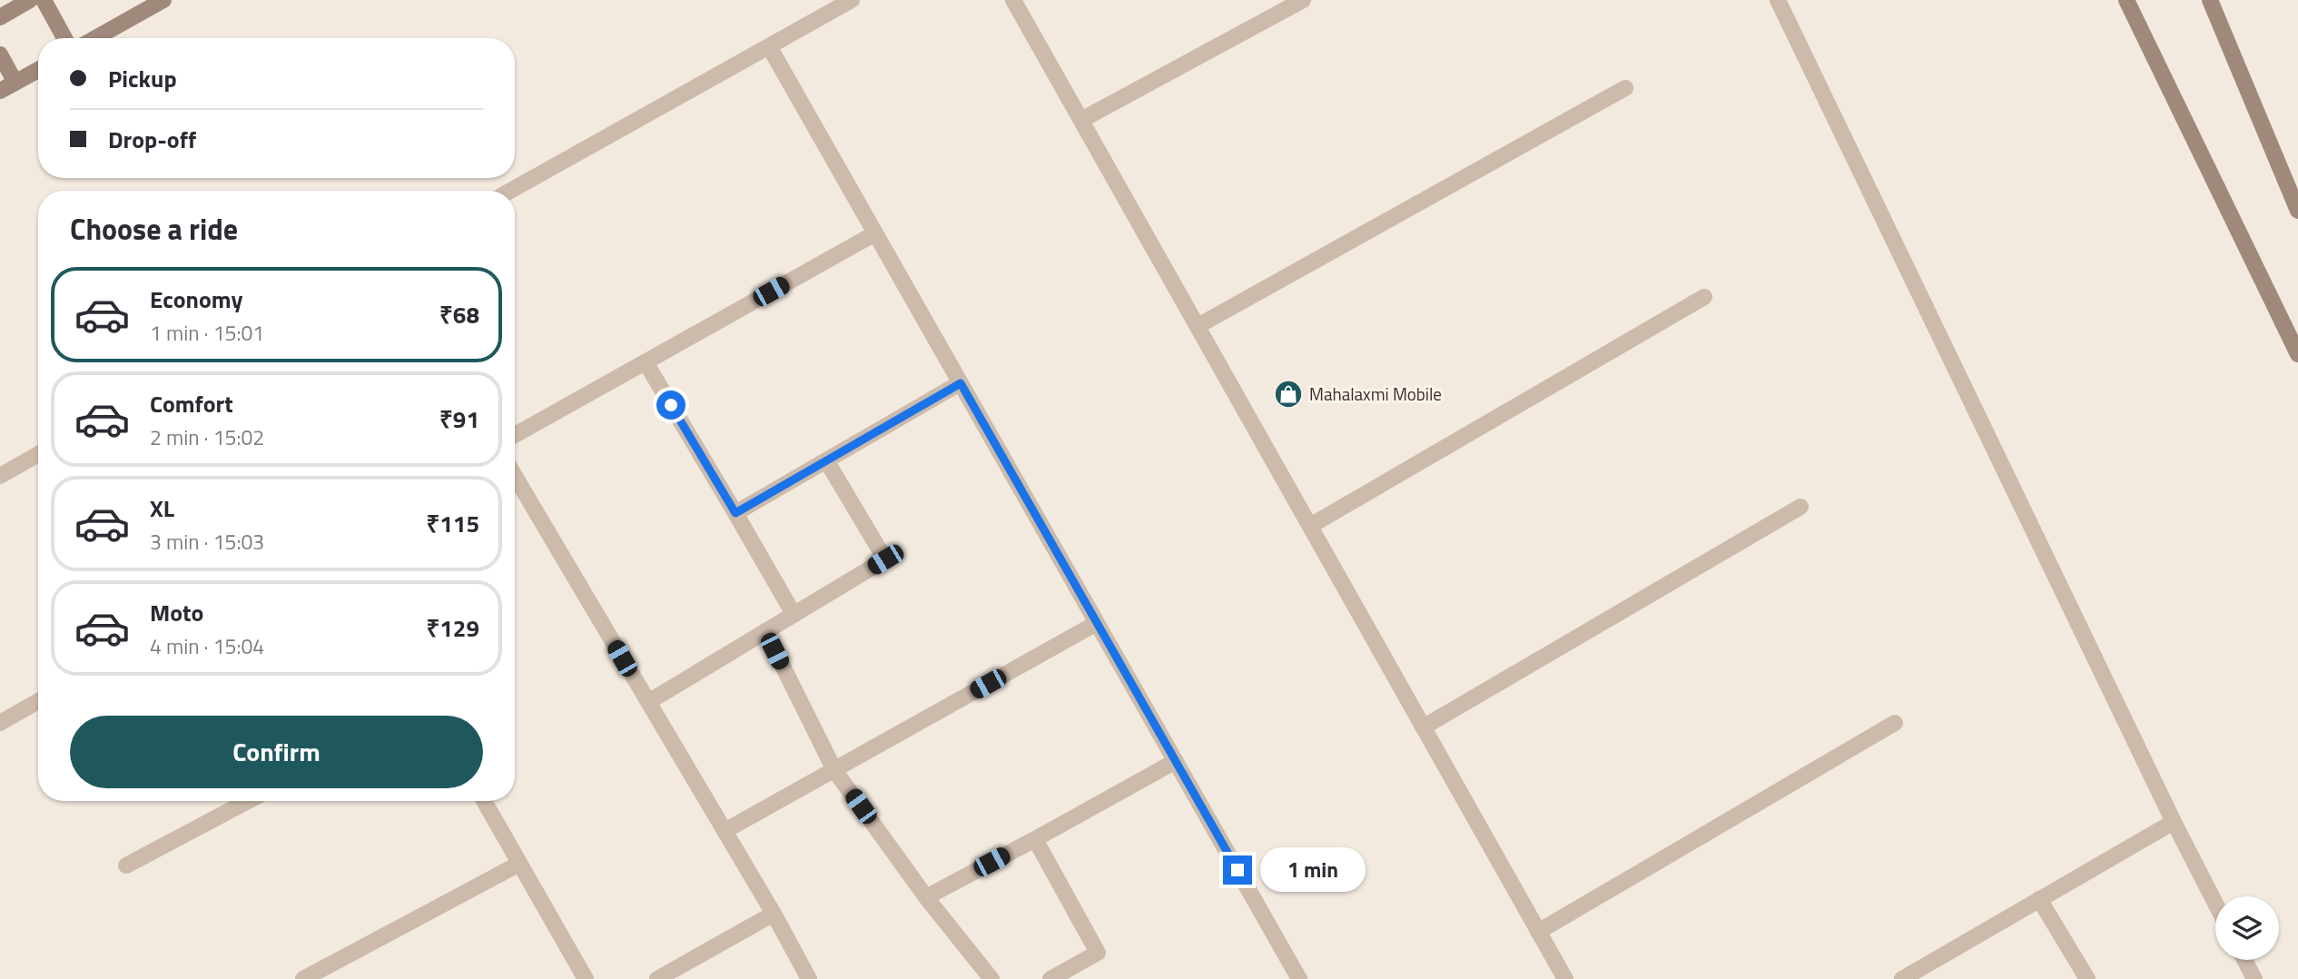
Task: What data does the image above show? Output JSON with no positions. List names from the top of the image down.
{
  "places": {
    "shop": ["Mahalaxmi Mobile"]
  },
  "page": {
    "banner": ["Pickup", "Drop-off"],
    "heading": "Choose a ride",
    "list": [
      {
        "name": "Economy",
        "note": "1 min · 15:01",
        "value": "₹68"
      },
      {
        "name": "Comfort",
        "note": "2 min · 15:02",
        "value": "₹91"
      },
      {
        "name": "XL",
        "note": "3 min · 15:03",
        "value": "₹115"
      },
      {
        "name": "Moto",
        "note": "4 min · 15:04",
        "value": "₹129"
      }
    ],
    "buttons": "Confirm",
    "bubble": "1 min"
  }
}
